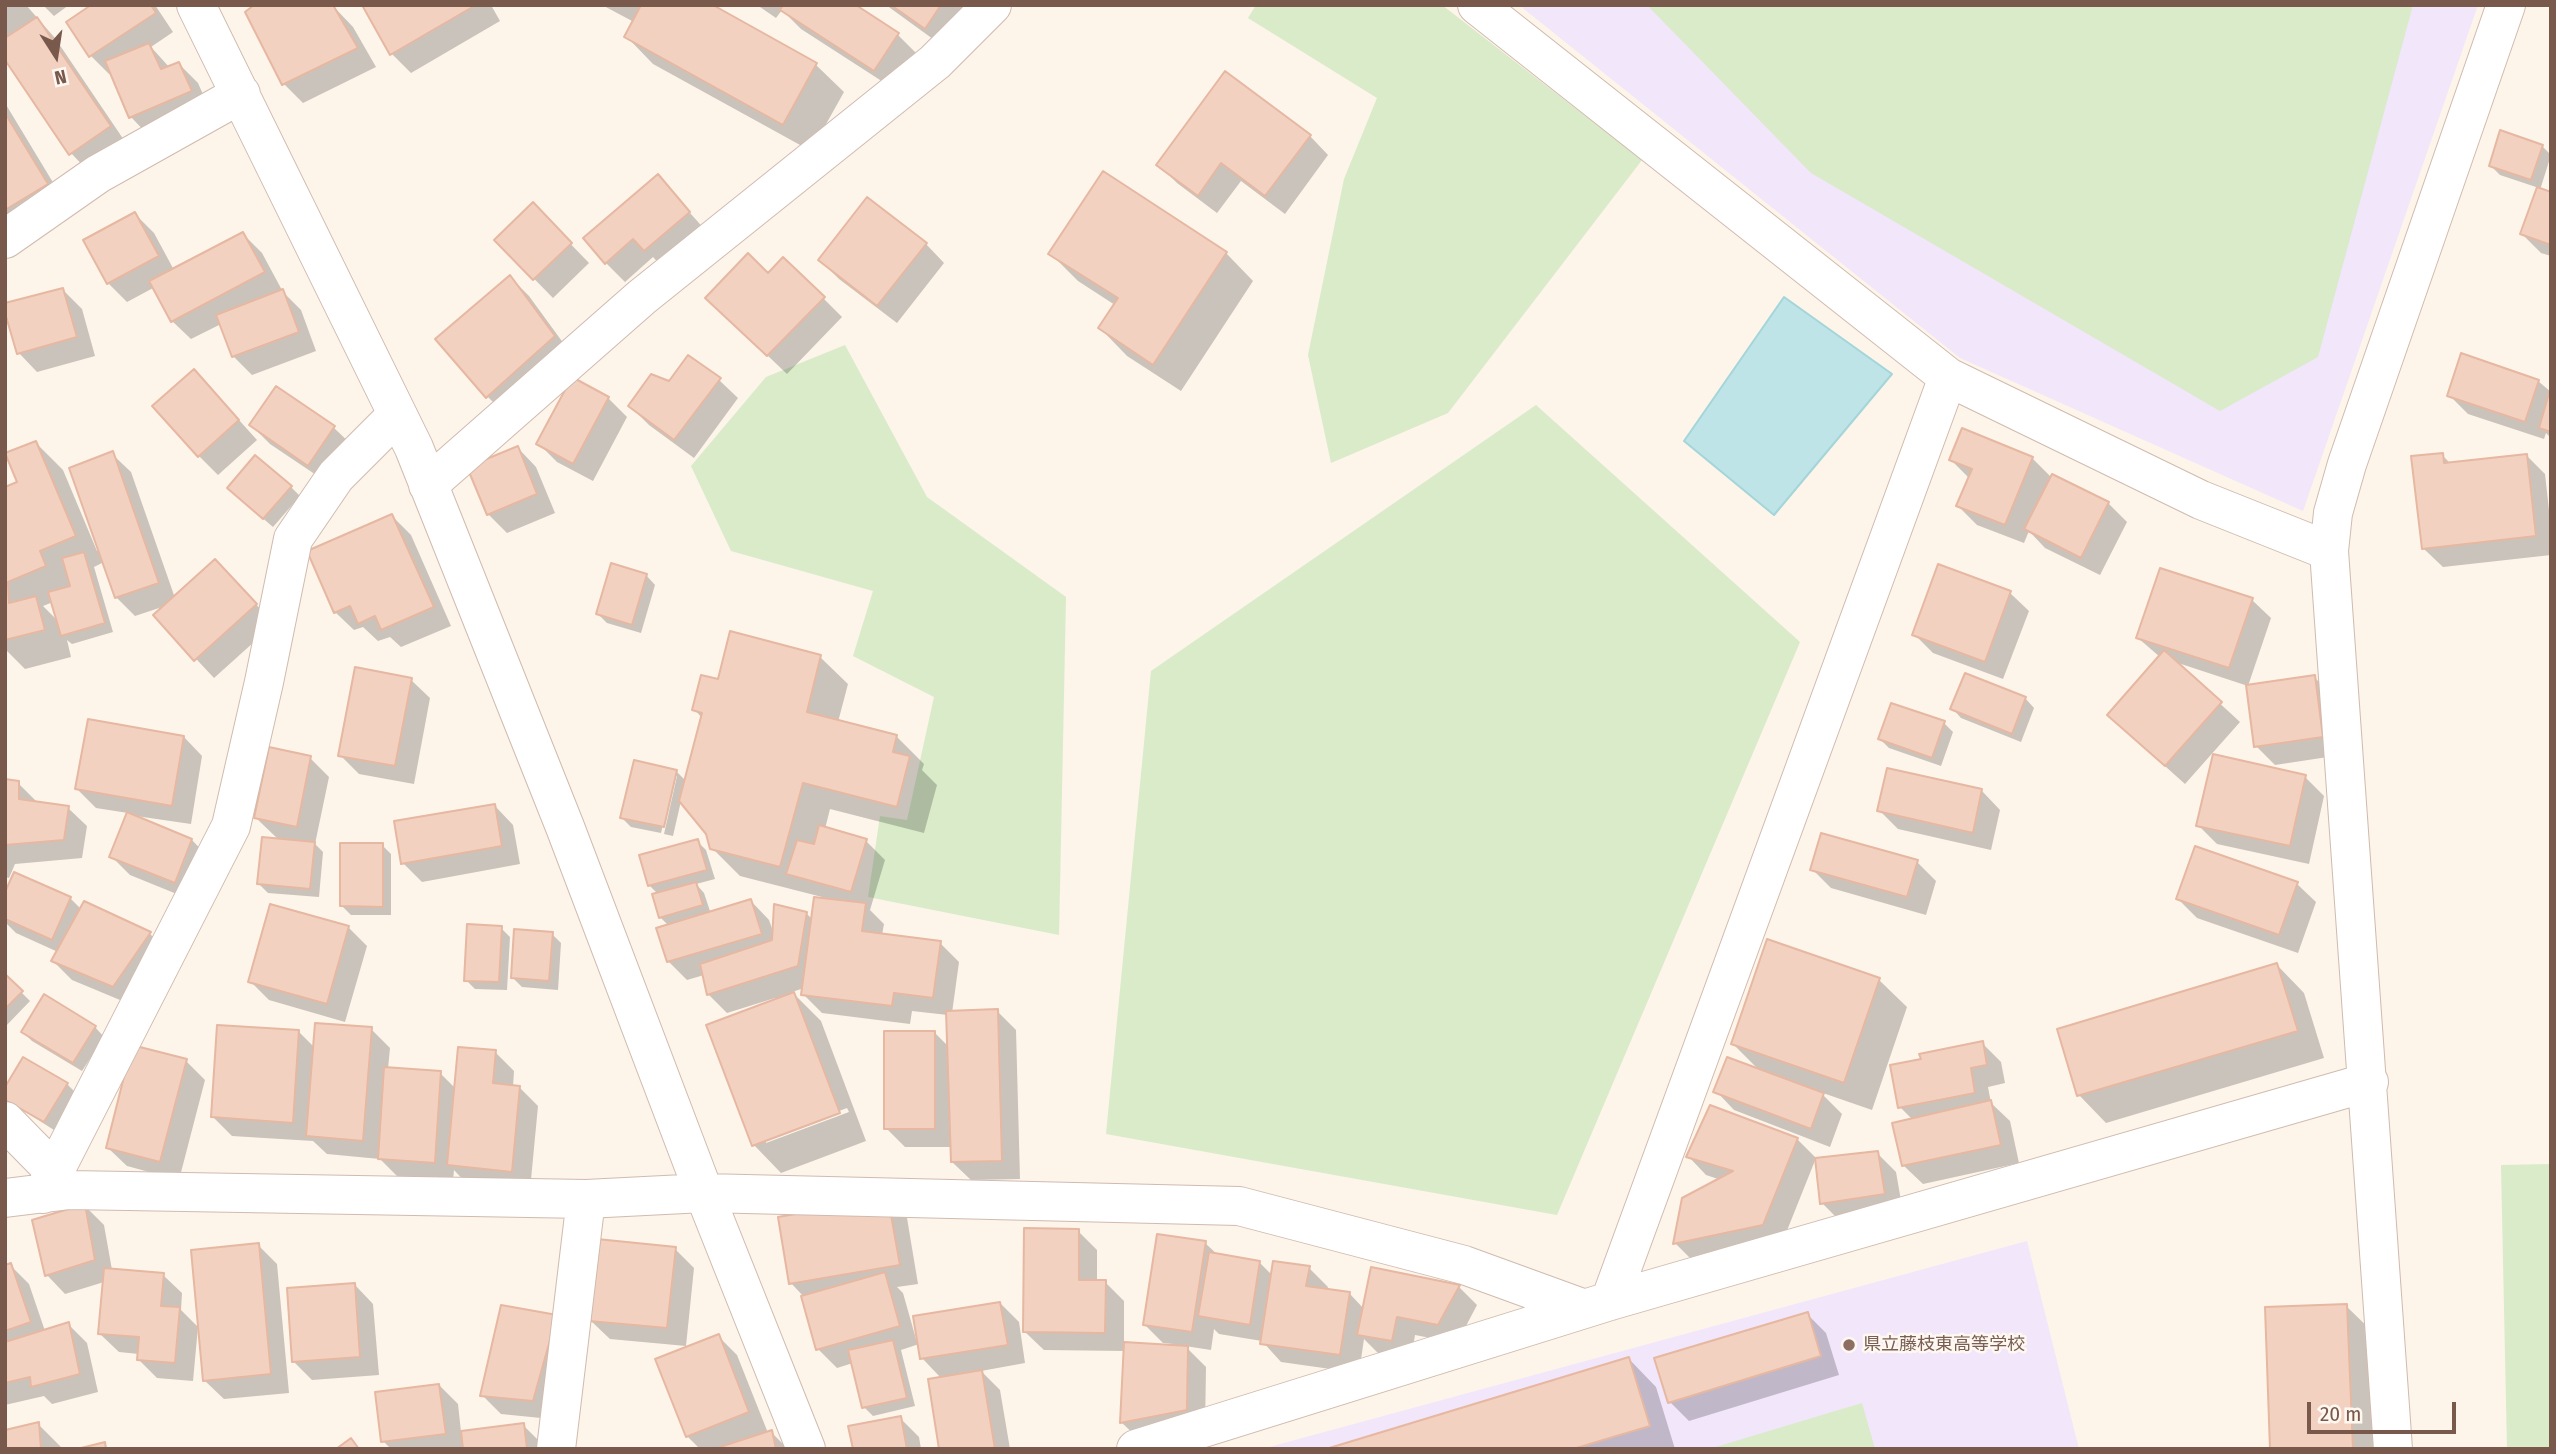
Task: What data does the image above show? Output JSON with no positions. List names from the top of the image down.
{
  "places": ["県立藤枝東高等学校"],
  "scale_bar": "20 m",
  "north": "bottom"
}
